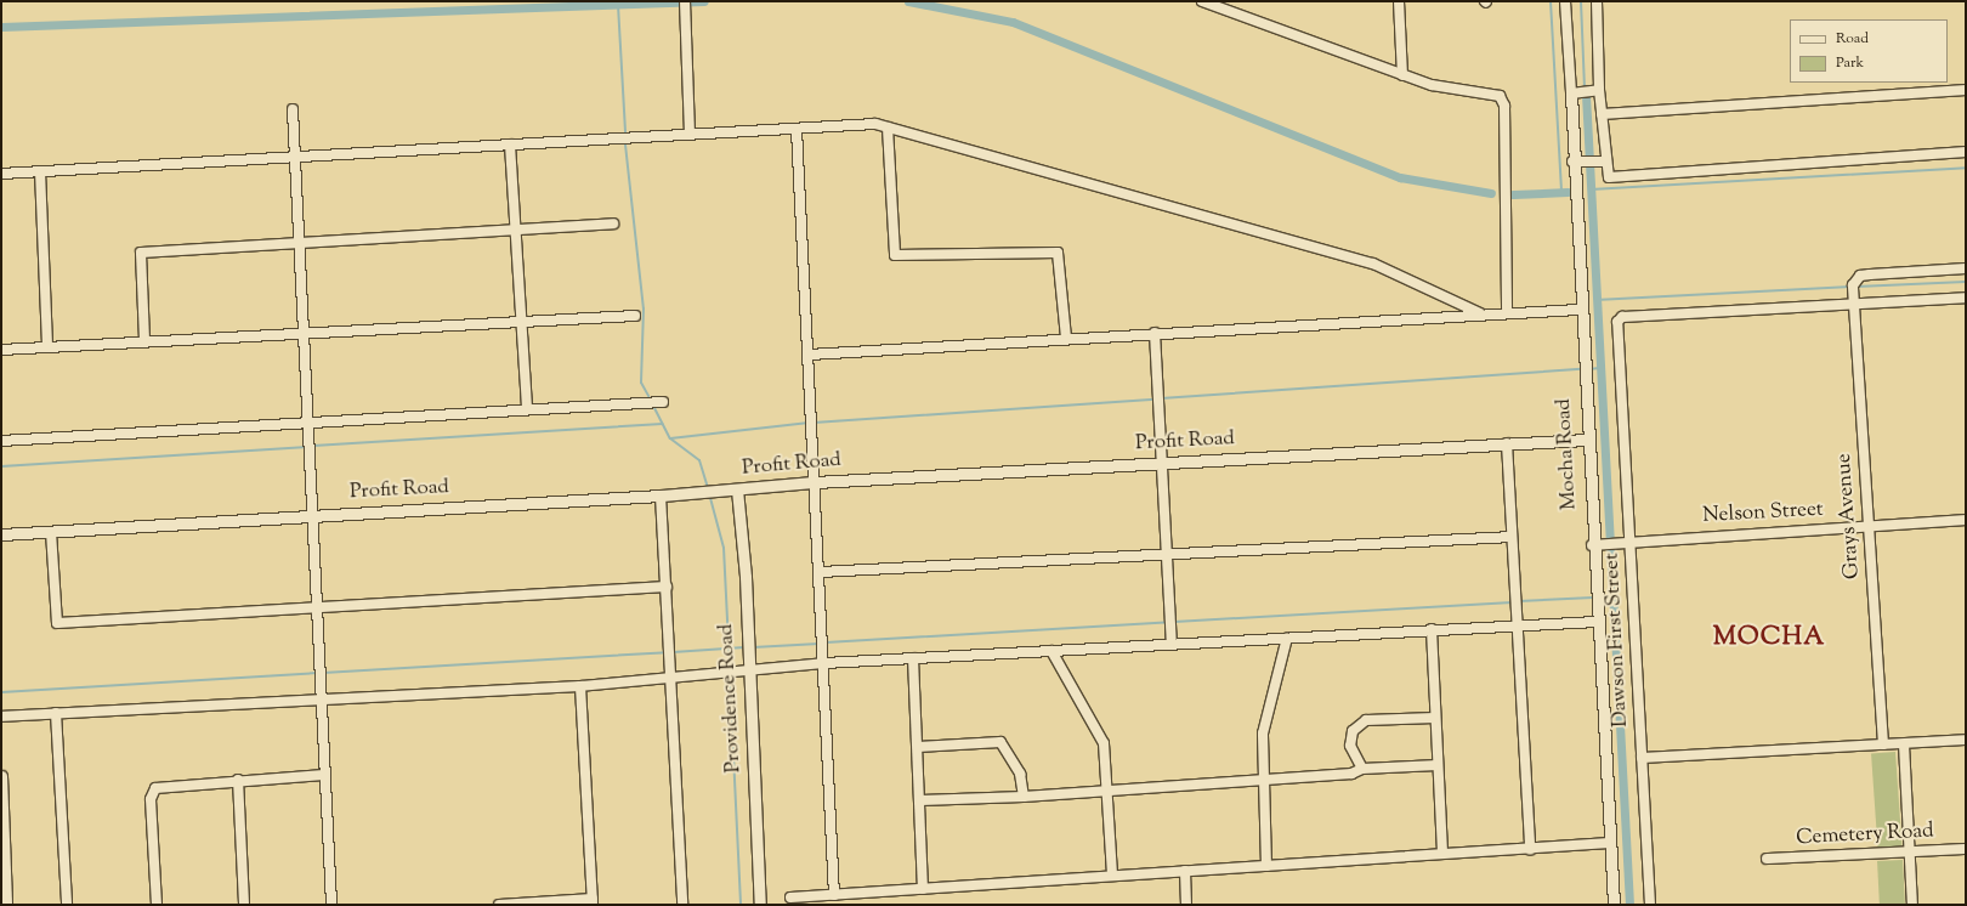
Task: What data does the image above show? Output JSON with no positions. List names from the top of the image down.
{
  "streets": {
    "street": [
      "Profit Road",
      "Mocha Road",
      "Nelson Street",
      "Grays Avenue",
      "Dawson First Street",
      "Providence Road",
      "Cemetery Road"
    ]
  },
  "crossings": [
    ["Profit Road", "Mocha Road"],
    ["Profit Road", "Providence Road"],
    ["Mocha Road", "Nelson Street"],
    ["Nelson Street", "Grays Avenue"],
    ["Nelson Street", "Dawson First Street"],
    ["Grays Avenue", "Dawson First Street"]
  ],
  "districts": ["MOCHA"],
  "legend": ["Road", "Park"]
}
